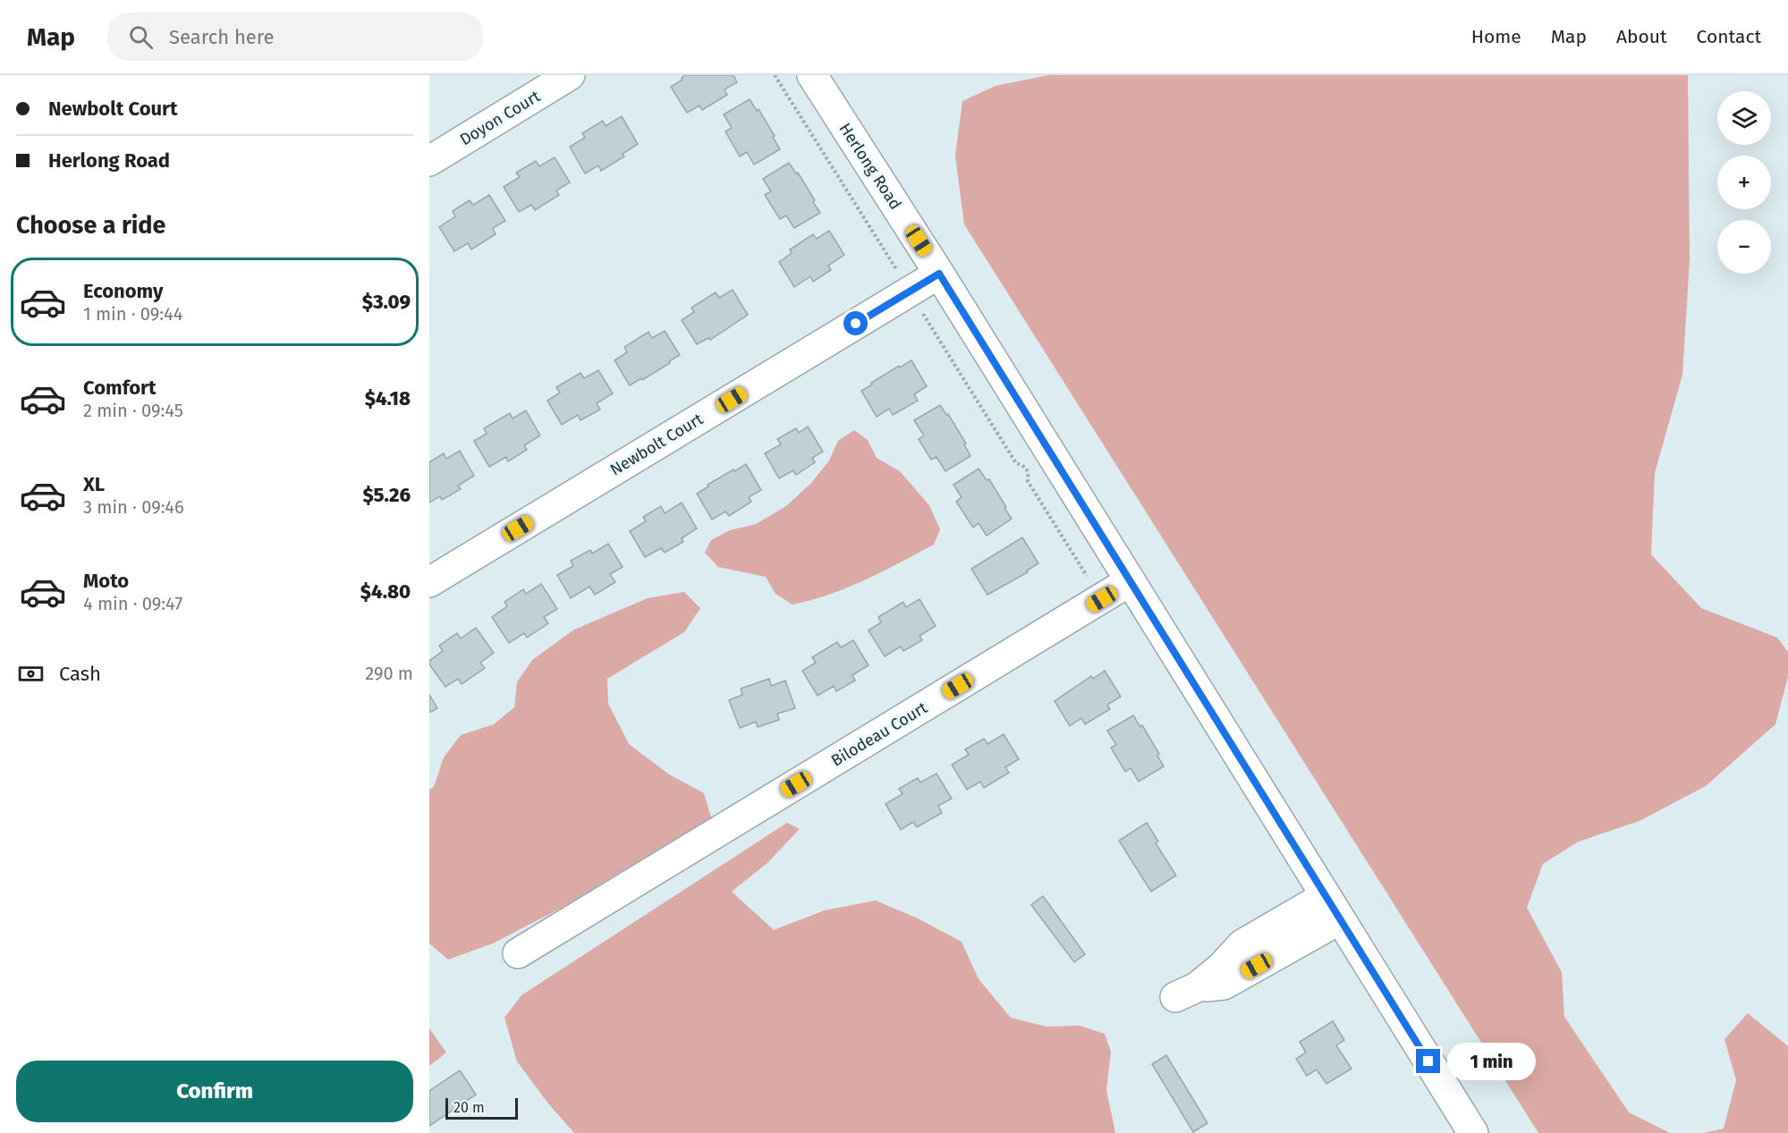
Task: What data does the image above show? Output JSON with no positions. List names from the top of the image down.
{
  "streets": {
    "street": [
      "Doyon Court",
      "Herlong Road",
      "Newbolt Court",
      "Bilodeau Court"
    ]
  },
  "crossings": [
    ["Herlong Road", "Newbolt Court"],
    ["Herlong Road", "Bilodeau Court"]
  ],
  "scale_bar": "20 m",
  "page": {
    "header": "Map",
    "search": "Search here",
    "nav": [
      "Home",
      "Map",
      "About",
      "Contact"
    ],
    "banner": ["Newbolt Court", "Herlong Road"],
    "map_buttons": ["+", "−"],
    "heading": "Choose a ride",
    "list": [
      {
        "name": "Economy",
        "note": "1 min · 09:44",
        "value": "$3.09"
      },
      {
        "name": "Comfort",
        "note": "2 min · 09:45",
        "value": "$4.18"
      },
      {
        "name": "XL",
        "note": "3 min · 09:46",
        "value": "$5.26"
      },
      {
        "name": "Moto",
        "note": "4 min · 09:47",
        "value": "$4.80"
      }
    ],
    "pay": ["Cash", "290 m"],
    "bubble": "1 min",
    "buttons": "Confirm",
    "scale": "20 m"
  }
}
